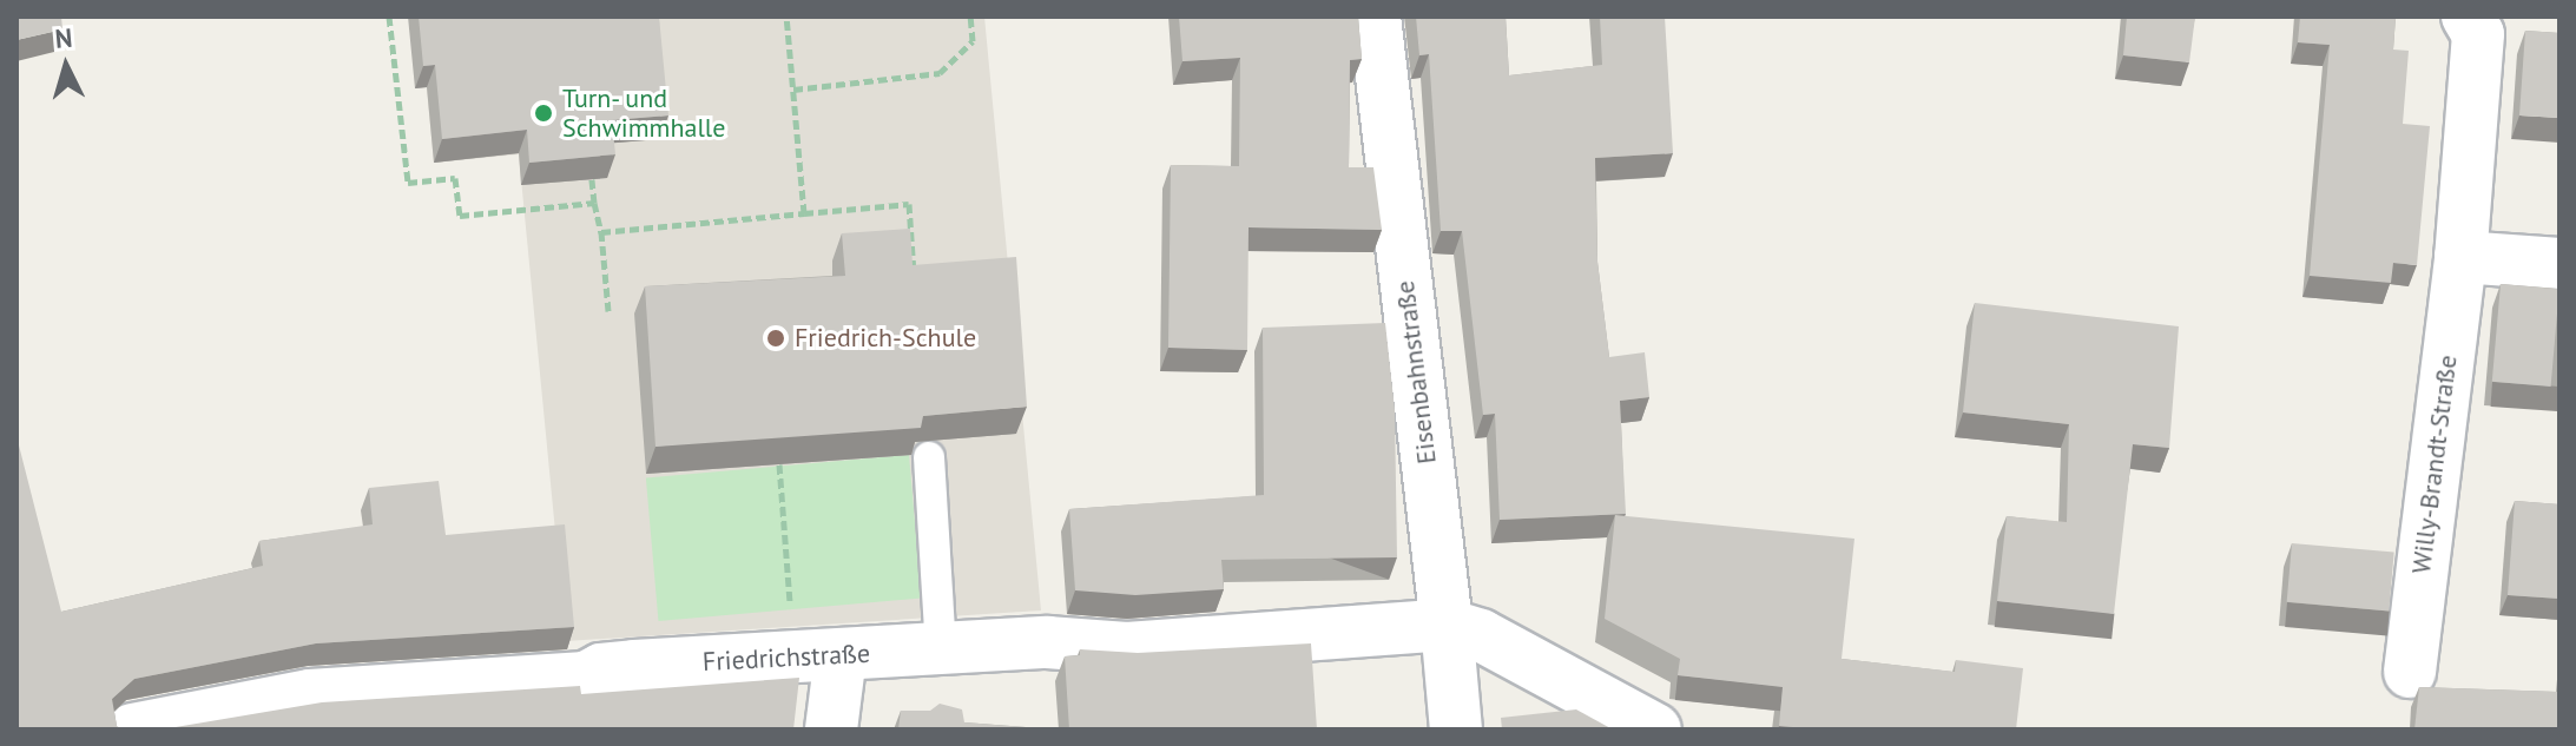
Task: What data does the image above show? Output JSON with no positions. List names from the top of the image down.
{
  "streets": {
    "street": ["Eisenbahnstraße", "Willy-Brandt-Straße", "Friedrichstraße"]
  },
  "crossings": [
    ["Eisenbahnstraße", "Friedrichstraße"]
  ],
  "places": ["Turn- und Schwimmhalle", "Friedrich-Schule"],
  "north": "top"
}
